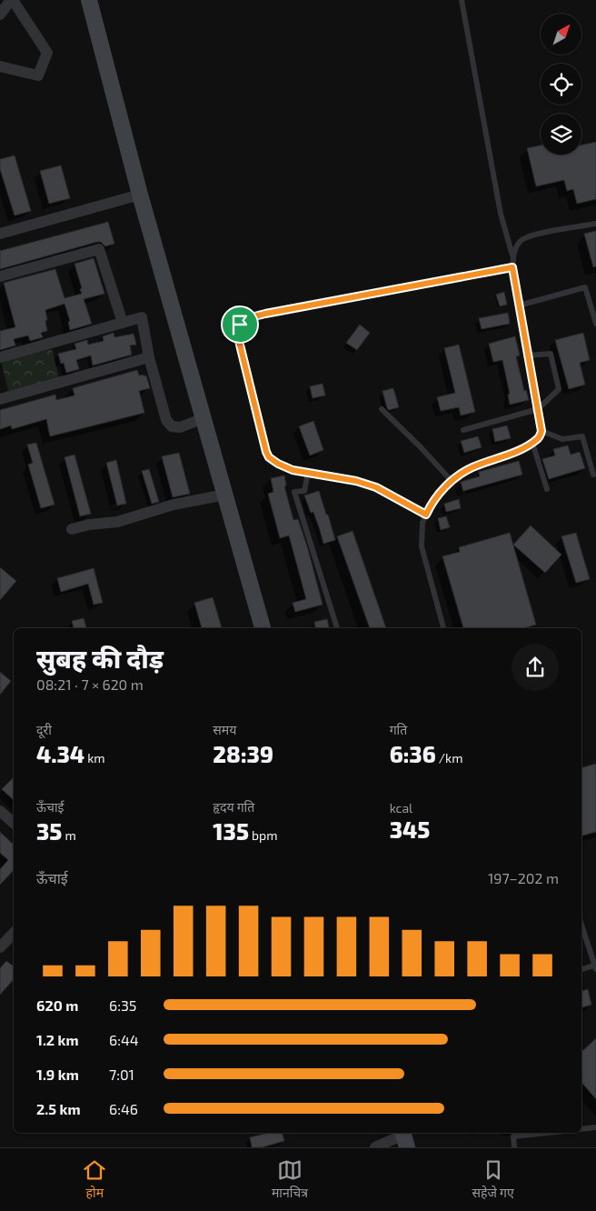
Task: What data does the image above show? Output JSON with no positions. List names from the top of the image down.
{
  "north": "top right",
  "page": {
    "heading": ["सुबह की दौड़", "08:21 · 7 × 620 m"],
    "stats": [
      ["दूरी", "4.34 km"],
      ["समय", "28:39"],
      ["गति", "6:36 /km"],
      ["ऊँचाई", "35 m"],
      ["हृदय गति", "135 bpm"],
      ["kcal", "345"]
    ],
    "chart": ["ऊँचाई", "197–202 m"],
    "list": [
      {
        "name": "620 m",
        "note": "6:35"
      },
      {
        "name": "1.2 km",
        "note": "6:44"
      },
      {
        "name": "1.9 km",
        "note": "7:01"
      },
      {
        "name": "2.5 km",
        "note": "6:46"
      }
    ],
    "tabs": ["होम", "मानचित्र", "सहेजे गए"]
  }
}
